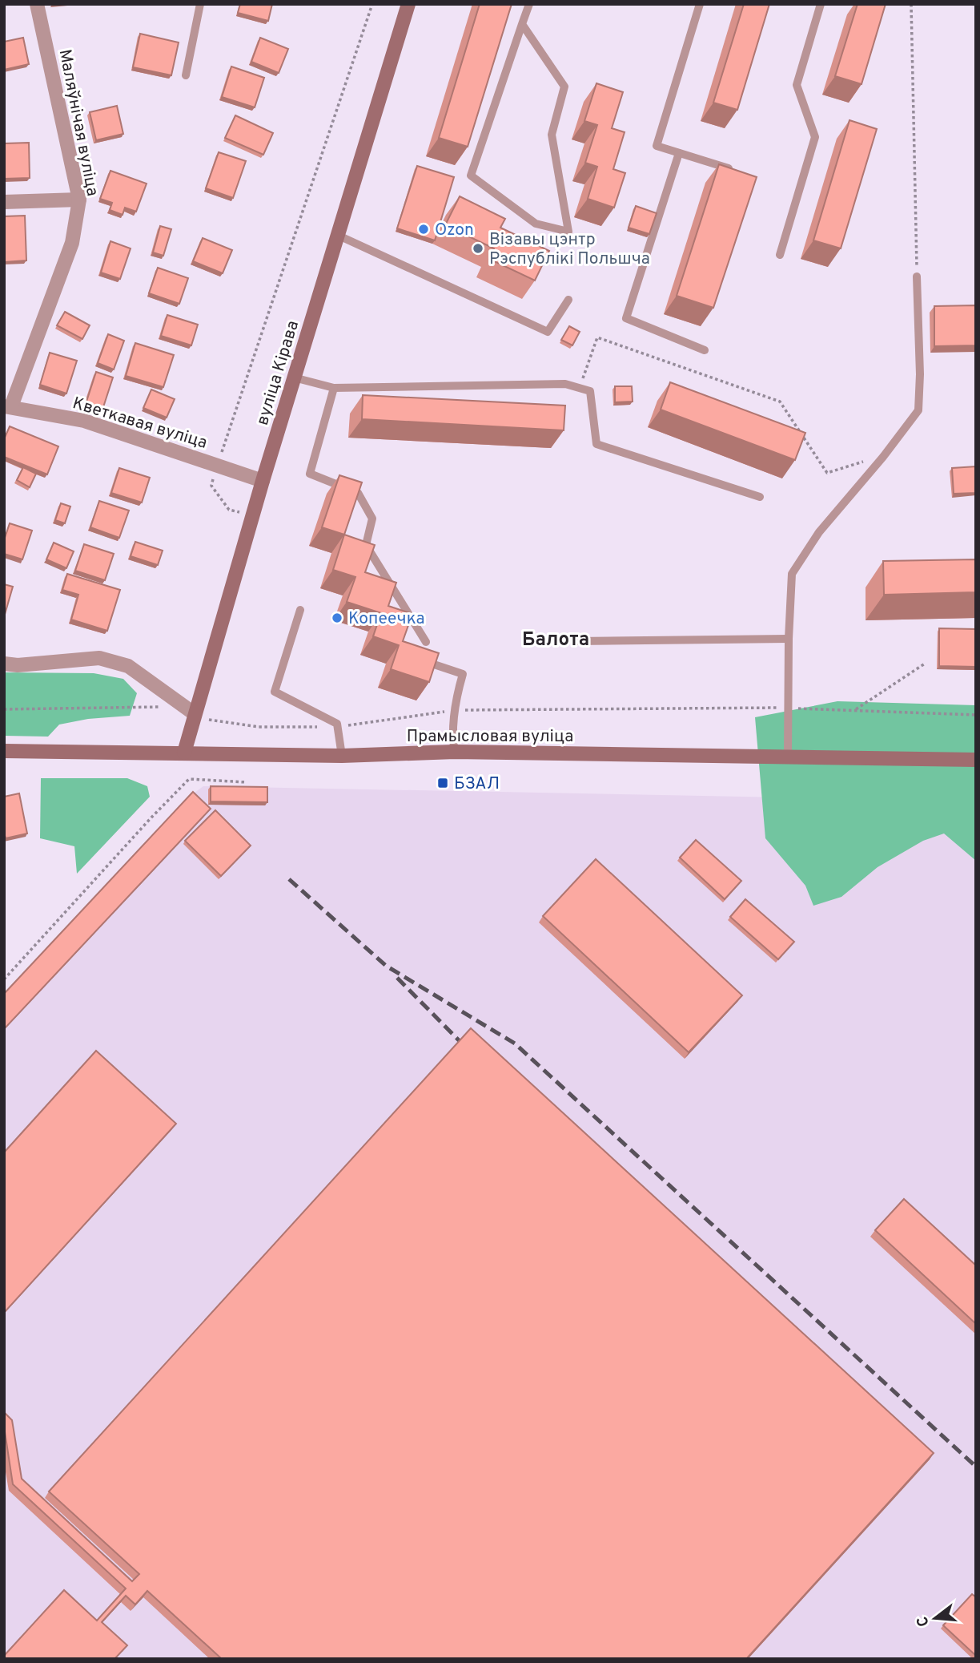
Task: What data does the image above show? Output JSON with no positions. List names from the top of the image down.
{
  "streets": {
    "main road": ["вуліца Кірава", "Прамысловая вуліца"],
    "street": ["Маляўнічая вуліца", "Кветкавая вуліца"]
  },
  "crossings": [
    ["Маляўнічая вуліца", "Кветкавая вуліца"],
    ["вуліца Кірава", "Кветкавая вуліца"],
    ["вуліца Кірава", "Прамысловая вуліца"]
  ],
  "districts": ["Балота"],
  "places": {
    "other": ["Ozon", "Візавы цэнтр Рэспублікі Польшча", "Копеечка"],
    "transit": ["БЗАЛ"]
  },
  "north": "left"
}
